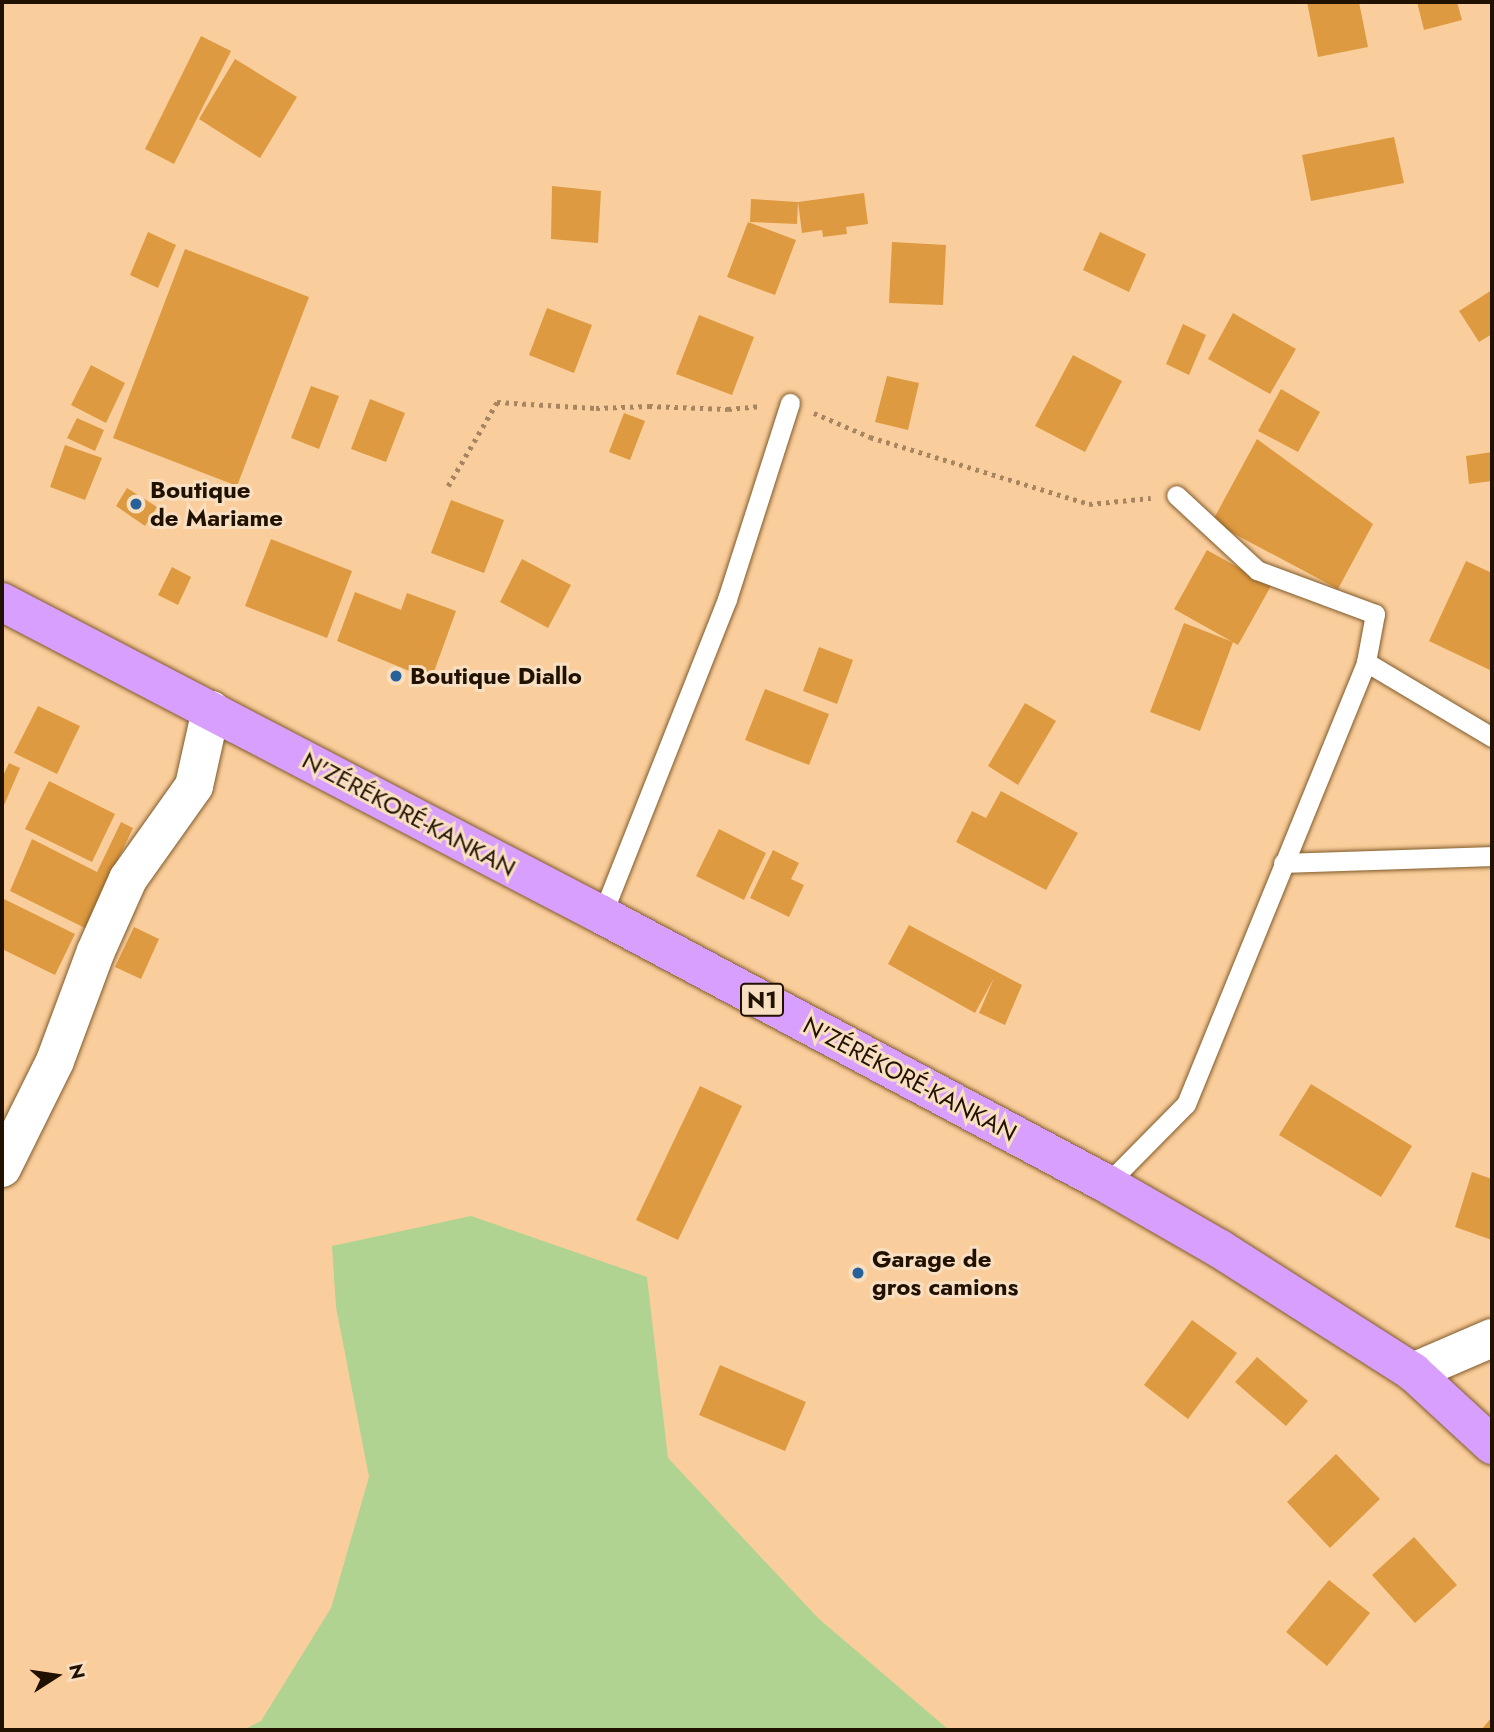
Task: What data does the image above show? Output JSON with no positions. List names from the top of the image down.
{
  "streets": {
    "highway": ["N'ZÉRÉKORÉ-KANKAN", "N1"]
  },
  "places": ["Boutique de Mariame", "Boutique Diallo", "Garage de gros camions"],
  "north": "right"
}
